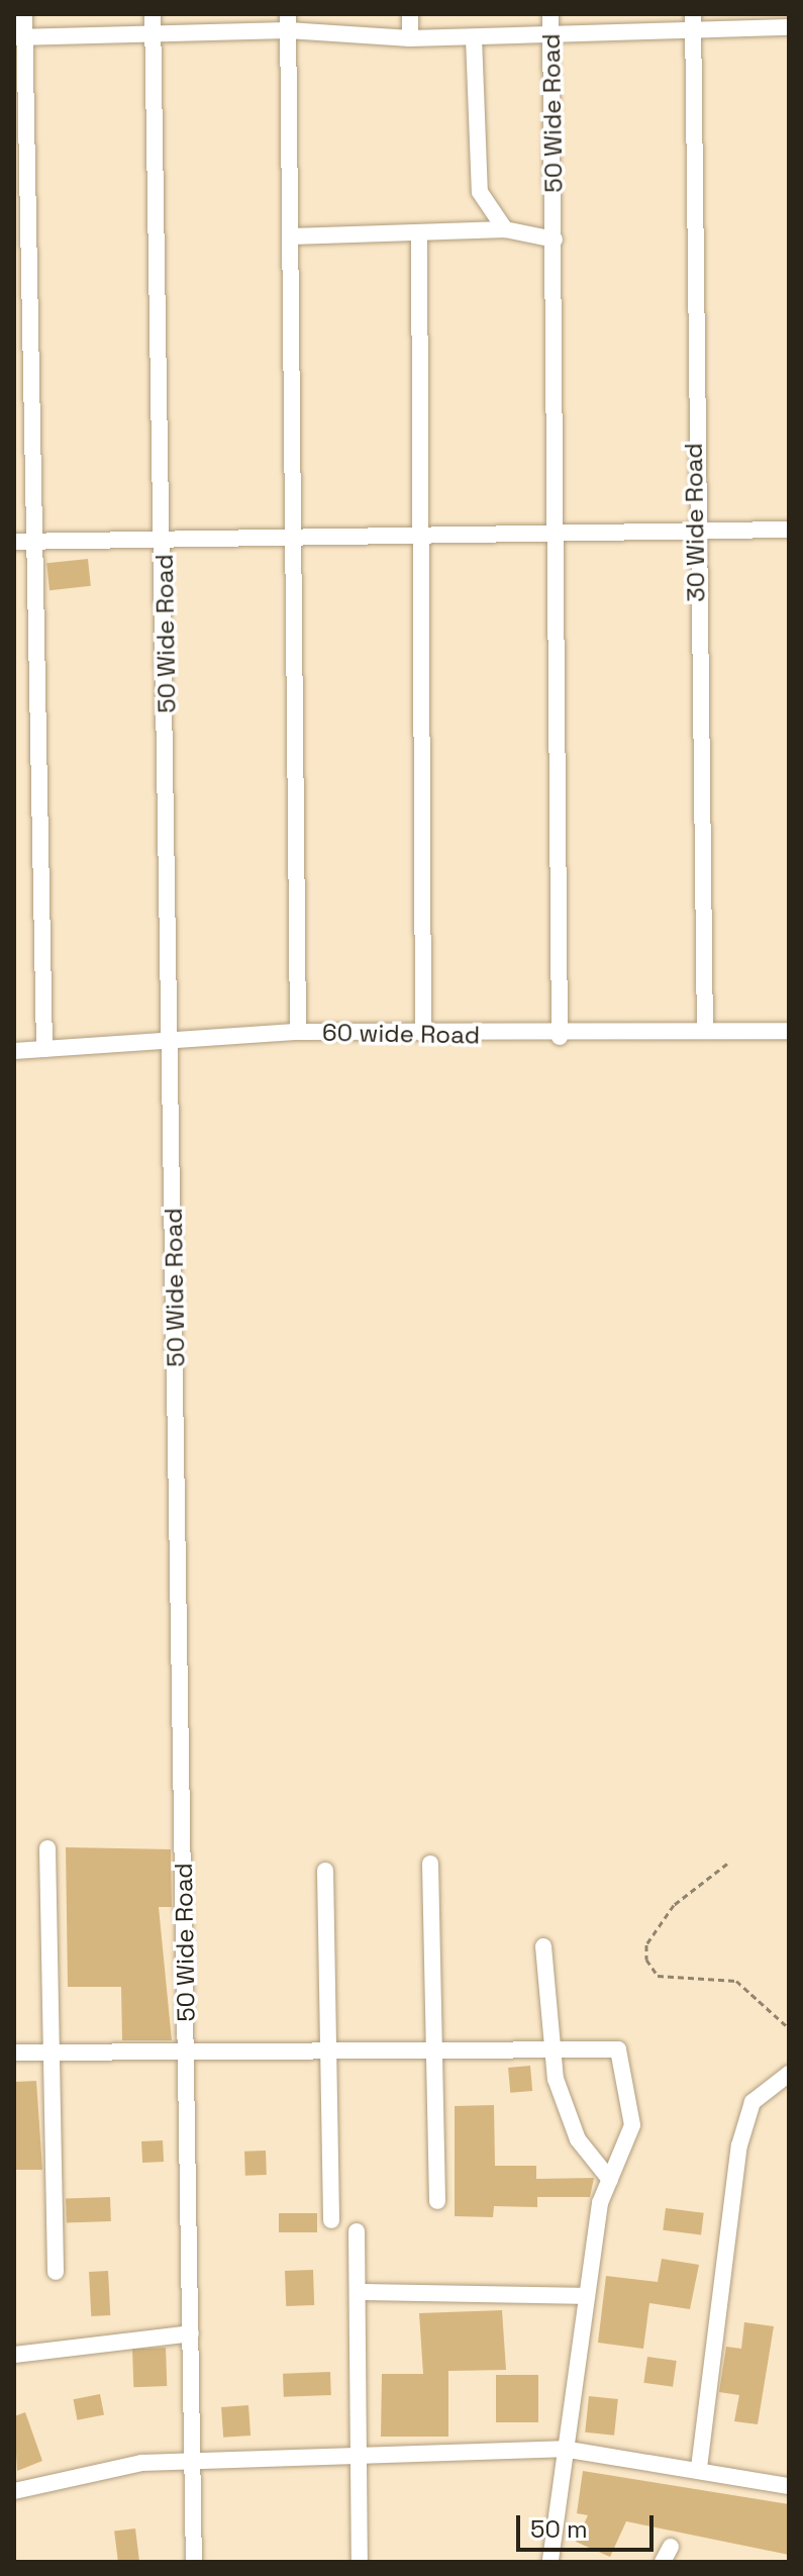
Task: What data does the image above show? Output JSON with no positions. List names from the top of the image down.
{
  "streets": {
    "street": ["50 Wide Road", "30 Wide Road", "60 wide Road"]
  },
  "crossings": [
    ["50 Wide Road", "60 wide Road"],
    ["30 Wide Road", "60 wide Road"]
  ],
  "scale_bar": "50 m"
}
